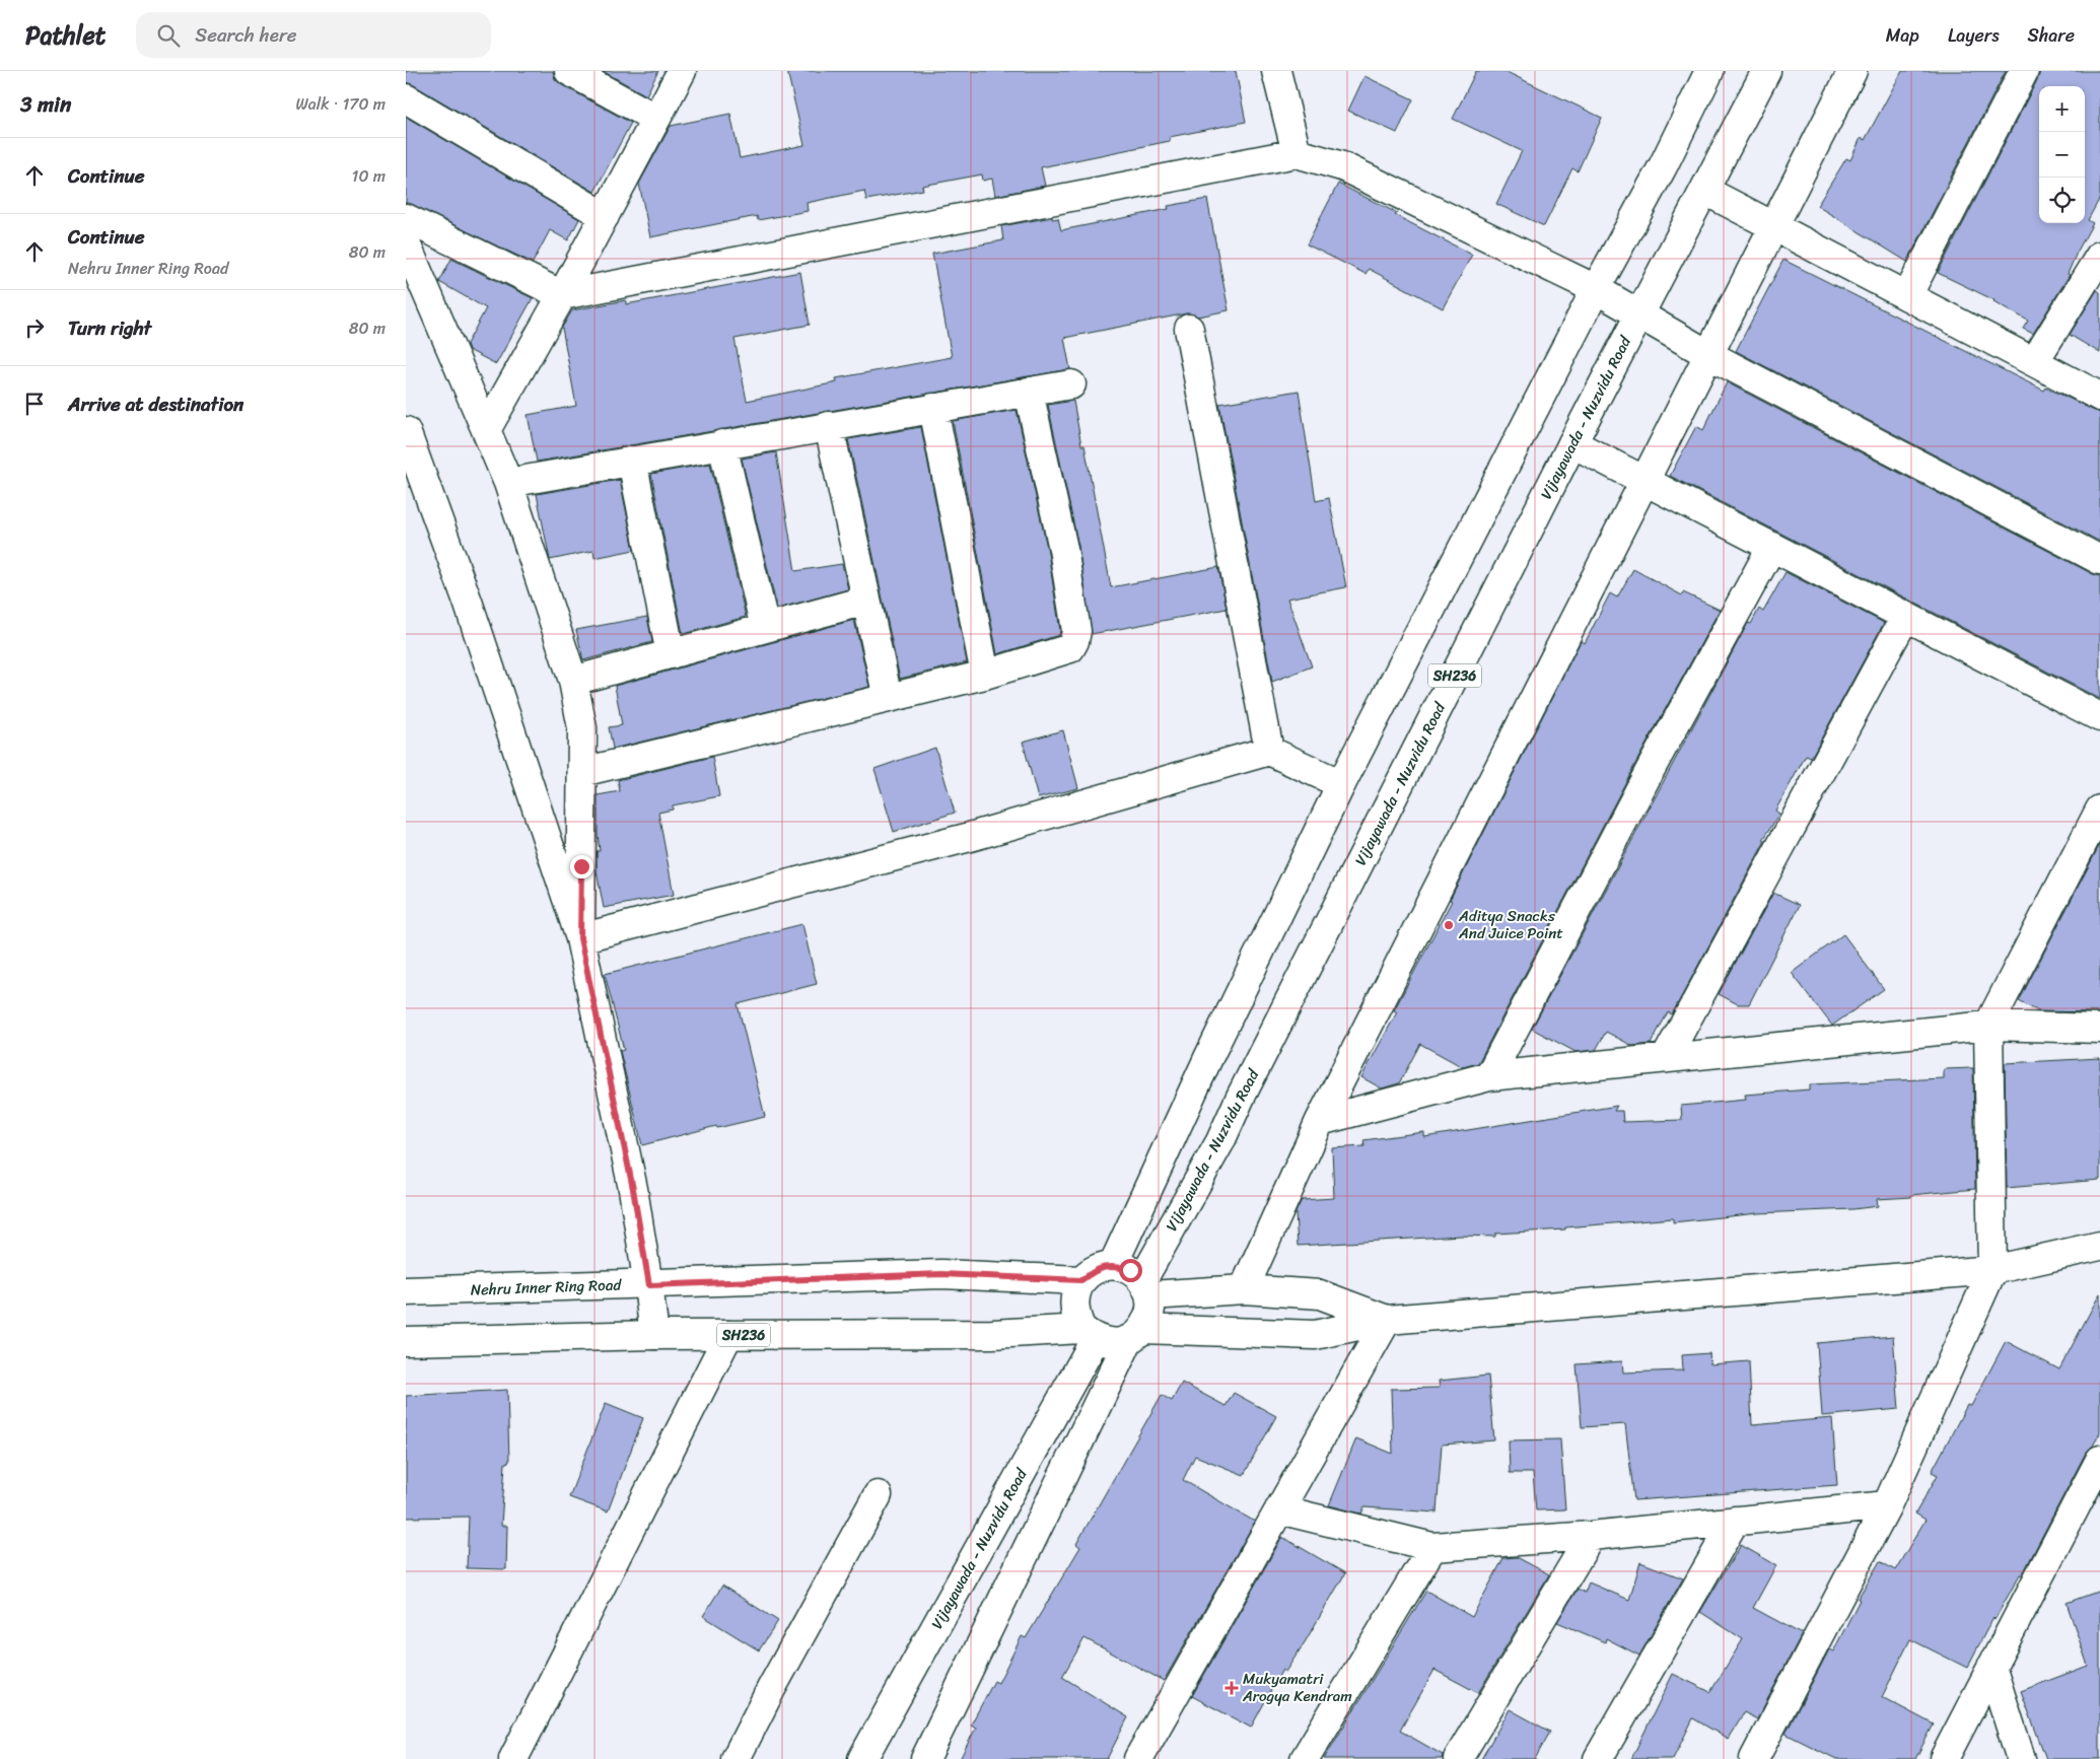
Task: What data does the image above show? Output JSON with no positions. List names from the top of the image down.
{
  "streets": {
    "street": ["Vijayawada - Nuzvidu Road", "SH236", "Nehru Inner Ring Road"]
  },
  "crossings": [
    ["Vijayawada - Nuzvidu Road", "SH236"],
    ["Vijayawada - Nuzvidu Road", "Nehru Inner Ring Road"],
    ["SH236", "Nehru Inner Ring Road"]
  ],
  "places": {
    "other": ["Aditya Snacks And Juice Point"],
    "health": ["Mukyamatri Arogya Kendram"]
  },
  "page": {
    "header": "Pathlet",
    "search": "Search here",
    "nav": ["Map", "Layers", "Share"],
    "heading": ["3 min", "Walk · 170 m"],
    "map_buttons": ["+", "−"],
    "list": [
      ["Continue", "10 m"],
      ["Continue", "Nehru Inner Ring Road", "80 m"],
      ["Turn right", "80 m"],
      "Arrive at destination"
    ]
  }
}
